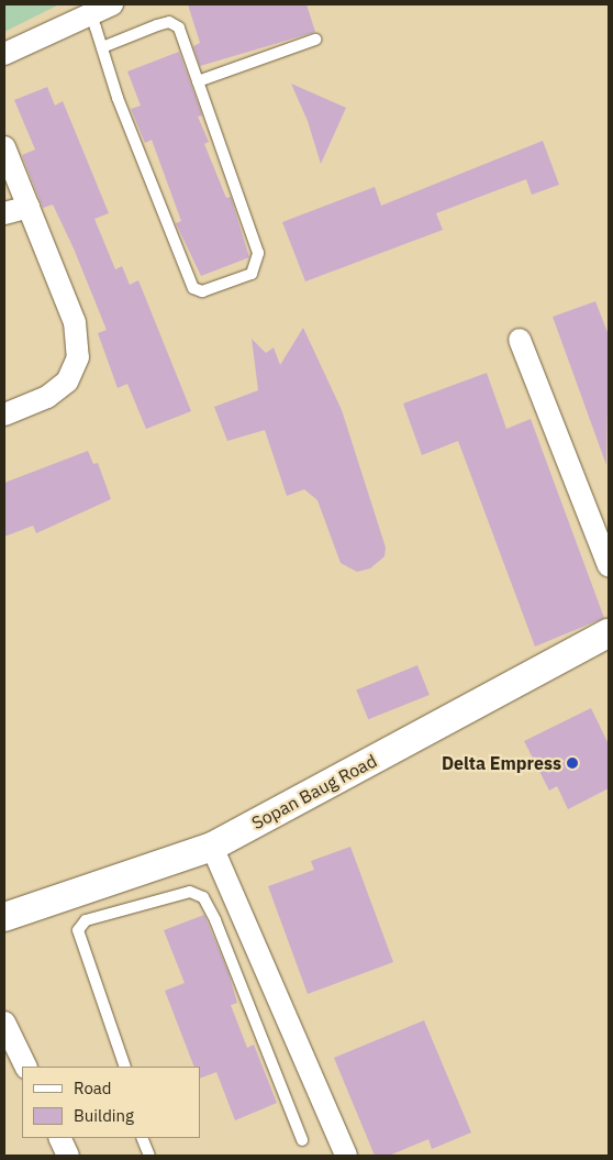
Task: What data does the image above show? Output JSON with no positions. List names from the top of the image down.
{
  "streets": {
    "street": ["Sopan Baug Road"]
  },
  "places": ["Delta Empress"],
  "legend": ["Road", "Building"]
}
